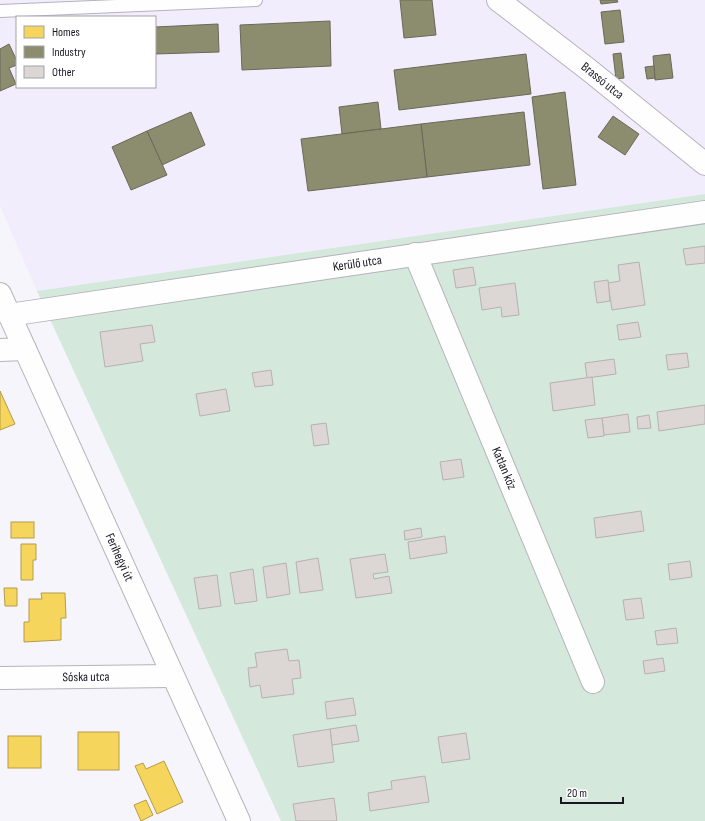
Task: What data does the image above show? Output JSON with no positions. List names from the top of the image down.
{
  "streets": {
    "street": [
      "Brassó utca",
      "Kerülő utca",
      "Katlan köz",
      "Ferihegyi út",
      "Sóska utca"
    ]
  },
  "crossings": [
    ["Kerülő utca", "Katlan köz"],
    ["Kerülő utca", "Ferihegyi út"],
    ["Ferihegyi út", "Sóska utca"]
  ],
  "legend": ["Homes", "Industry", "Other"],
  "scale_bar": "20 m"
}
